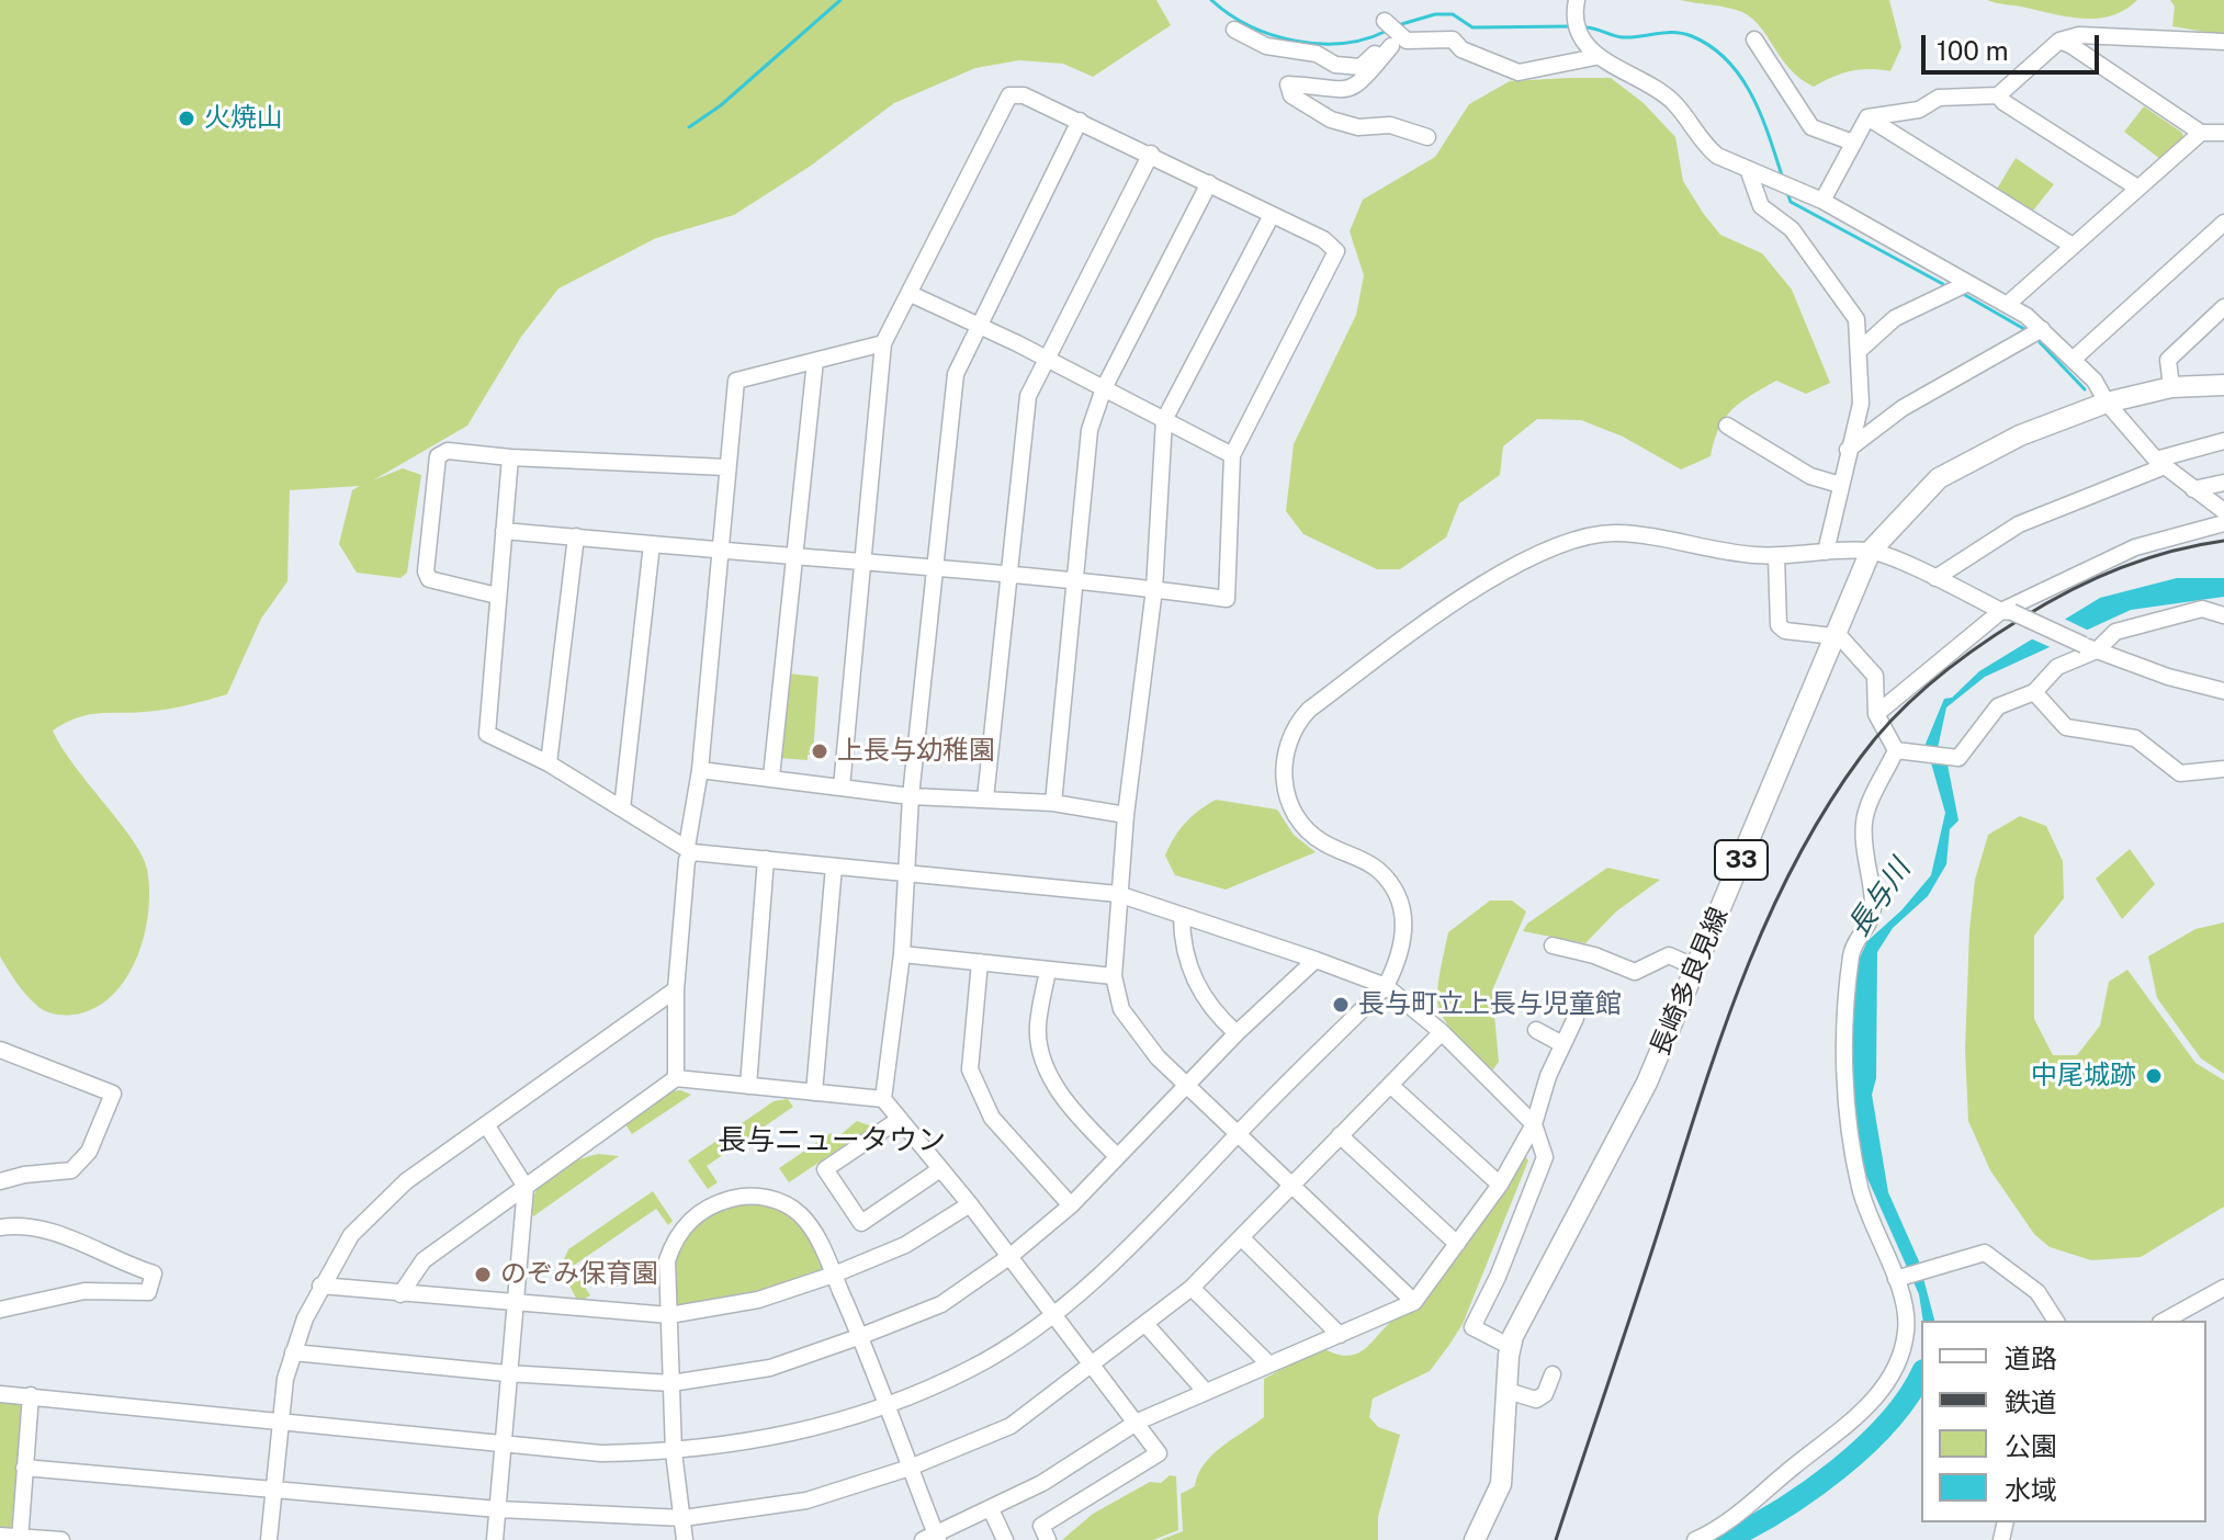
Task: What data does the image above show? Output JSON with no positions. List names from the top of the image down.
{
  "streets": {
    "main road": ["33", "長崎多良見線"]
  },
  "districts": ["長与ニュータウン"],
  "water": ["長与川"],
  "places": [
    "火焼山",
    "上長与幼稚園",
    "長与町立上長与児童館",
    "中尾城跡",
    "のぞみ保育園"
  ],
  "legend": [
    "道路",
    "鉄道",
    "公園",
    "水域"
  ],
  "scale_bar": "100 m"
}
